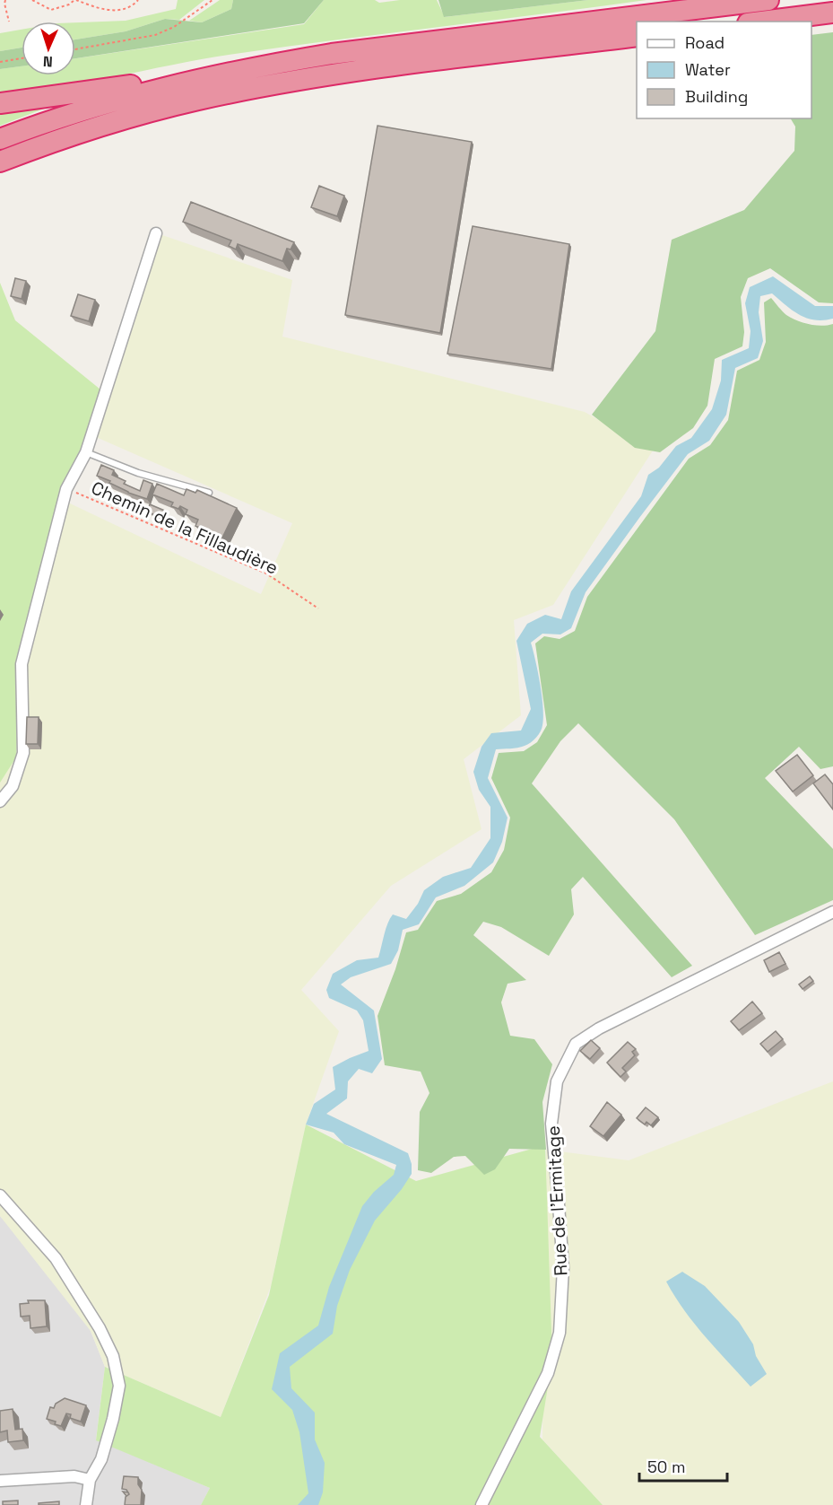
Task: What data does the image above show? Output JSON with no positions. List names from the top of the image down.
{
  "streets": {
    "street": ["Rue de l'Ermitage"],
    "path": ["Chemin de la Fillaudière"]
  },
  "legend": ["Road", "Water", "Building"],
  "scale_bar": "50 m",
  "north": "bottom"
}
